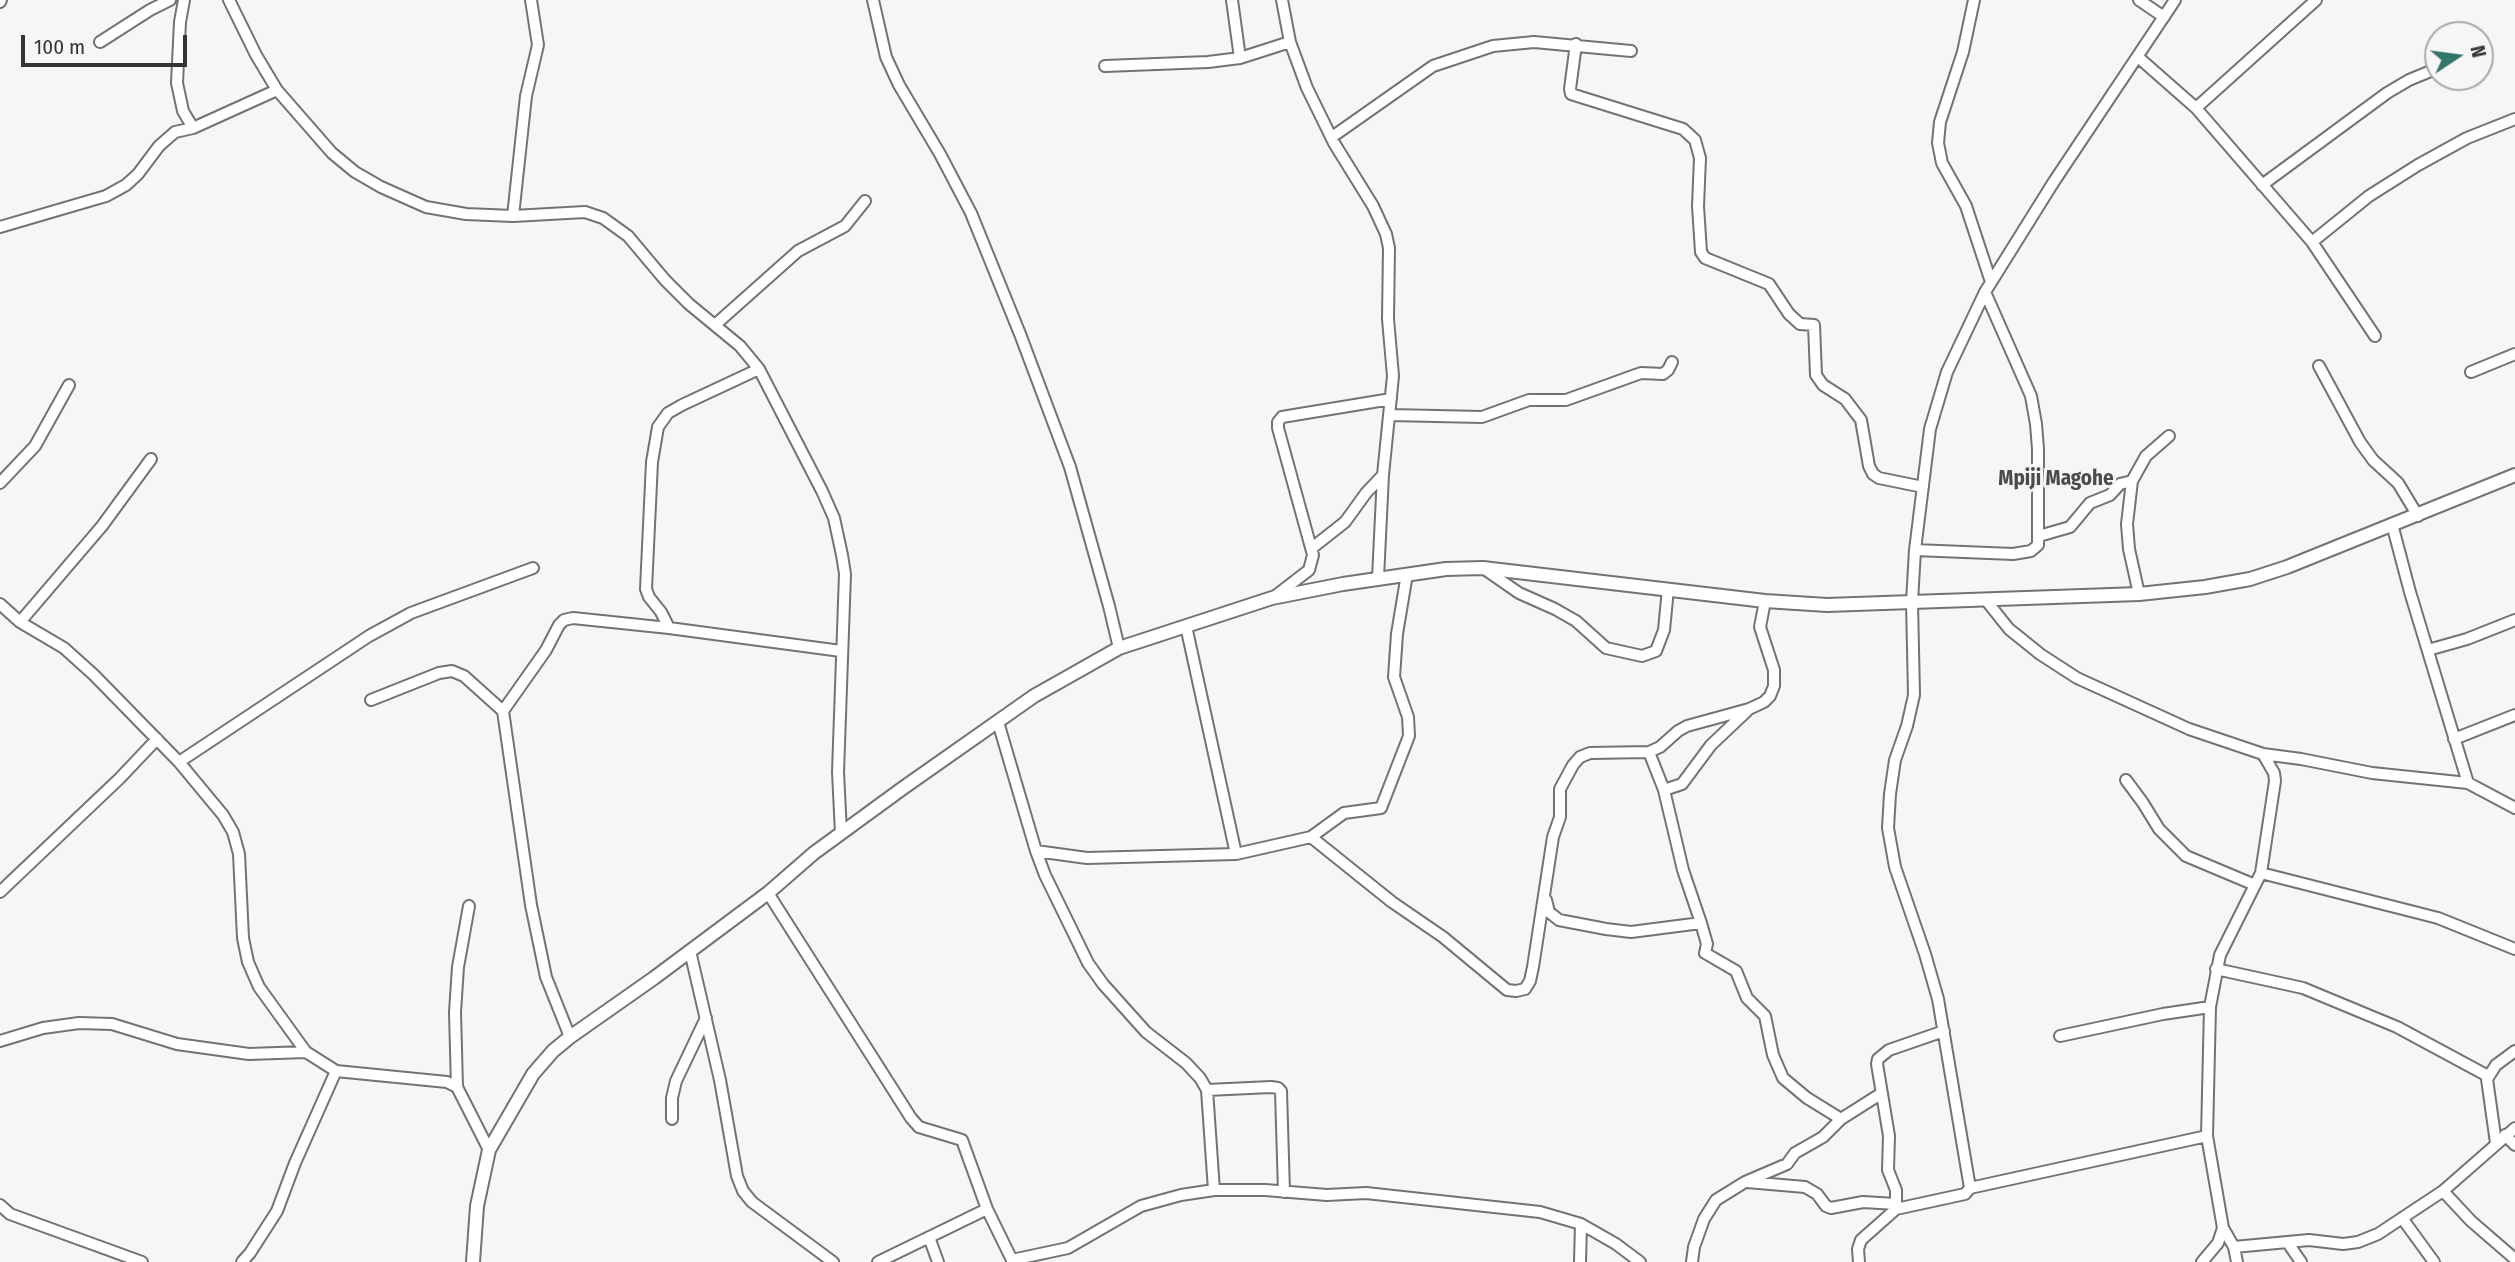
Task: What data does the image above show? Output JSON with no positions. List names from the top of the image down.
{
  "districts": ["Mpiji Magohe"],
  "scale_bar": "100 m",
  "north": "right"
}
